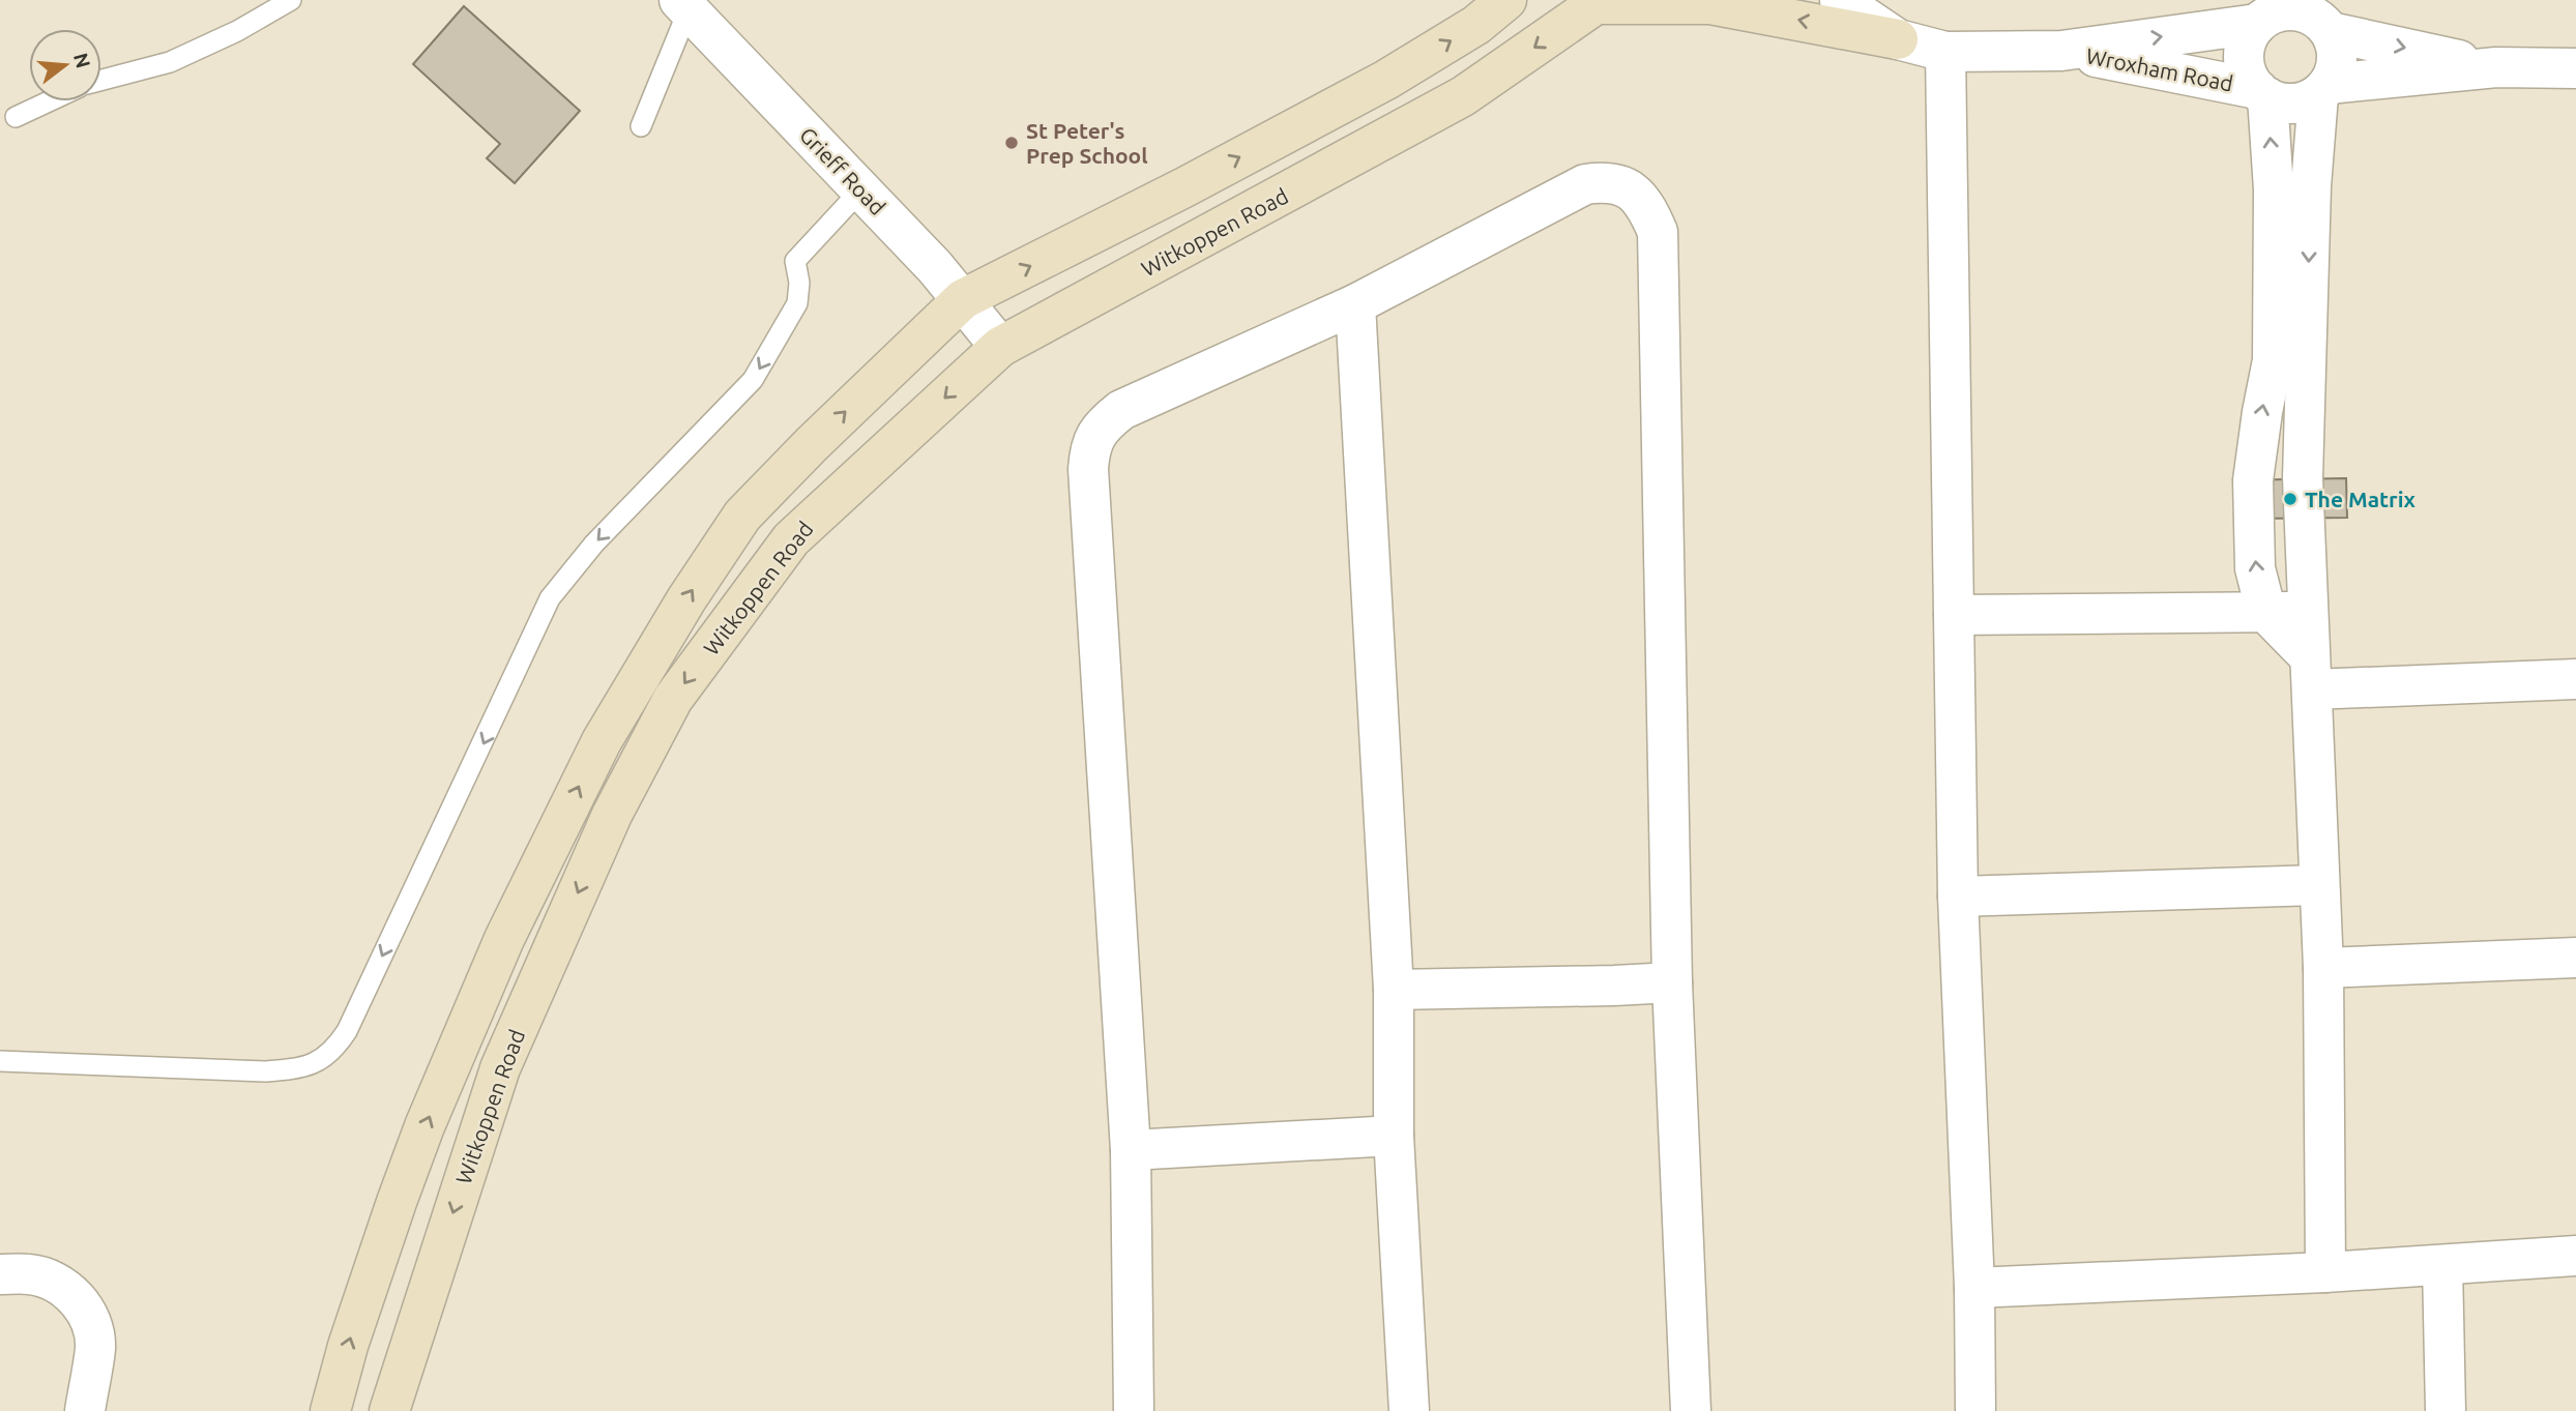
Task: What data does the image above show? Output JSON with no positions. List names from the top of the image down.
{
  "streets": {
    "main road": ["Witkoppen Road"],
    "street": ["Wroxham Road", "Grieff Road"]
  },
  "crossings": [
    ["Grieff Road", "Witkoppen Road"]
  ],
  "places": ["St Peter's Prep School", "The Matrix"],
  "north": "right"
}
